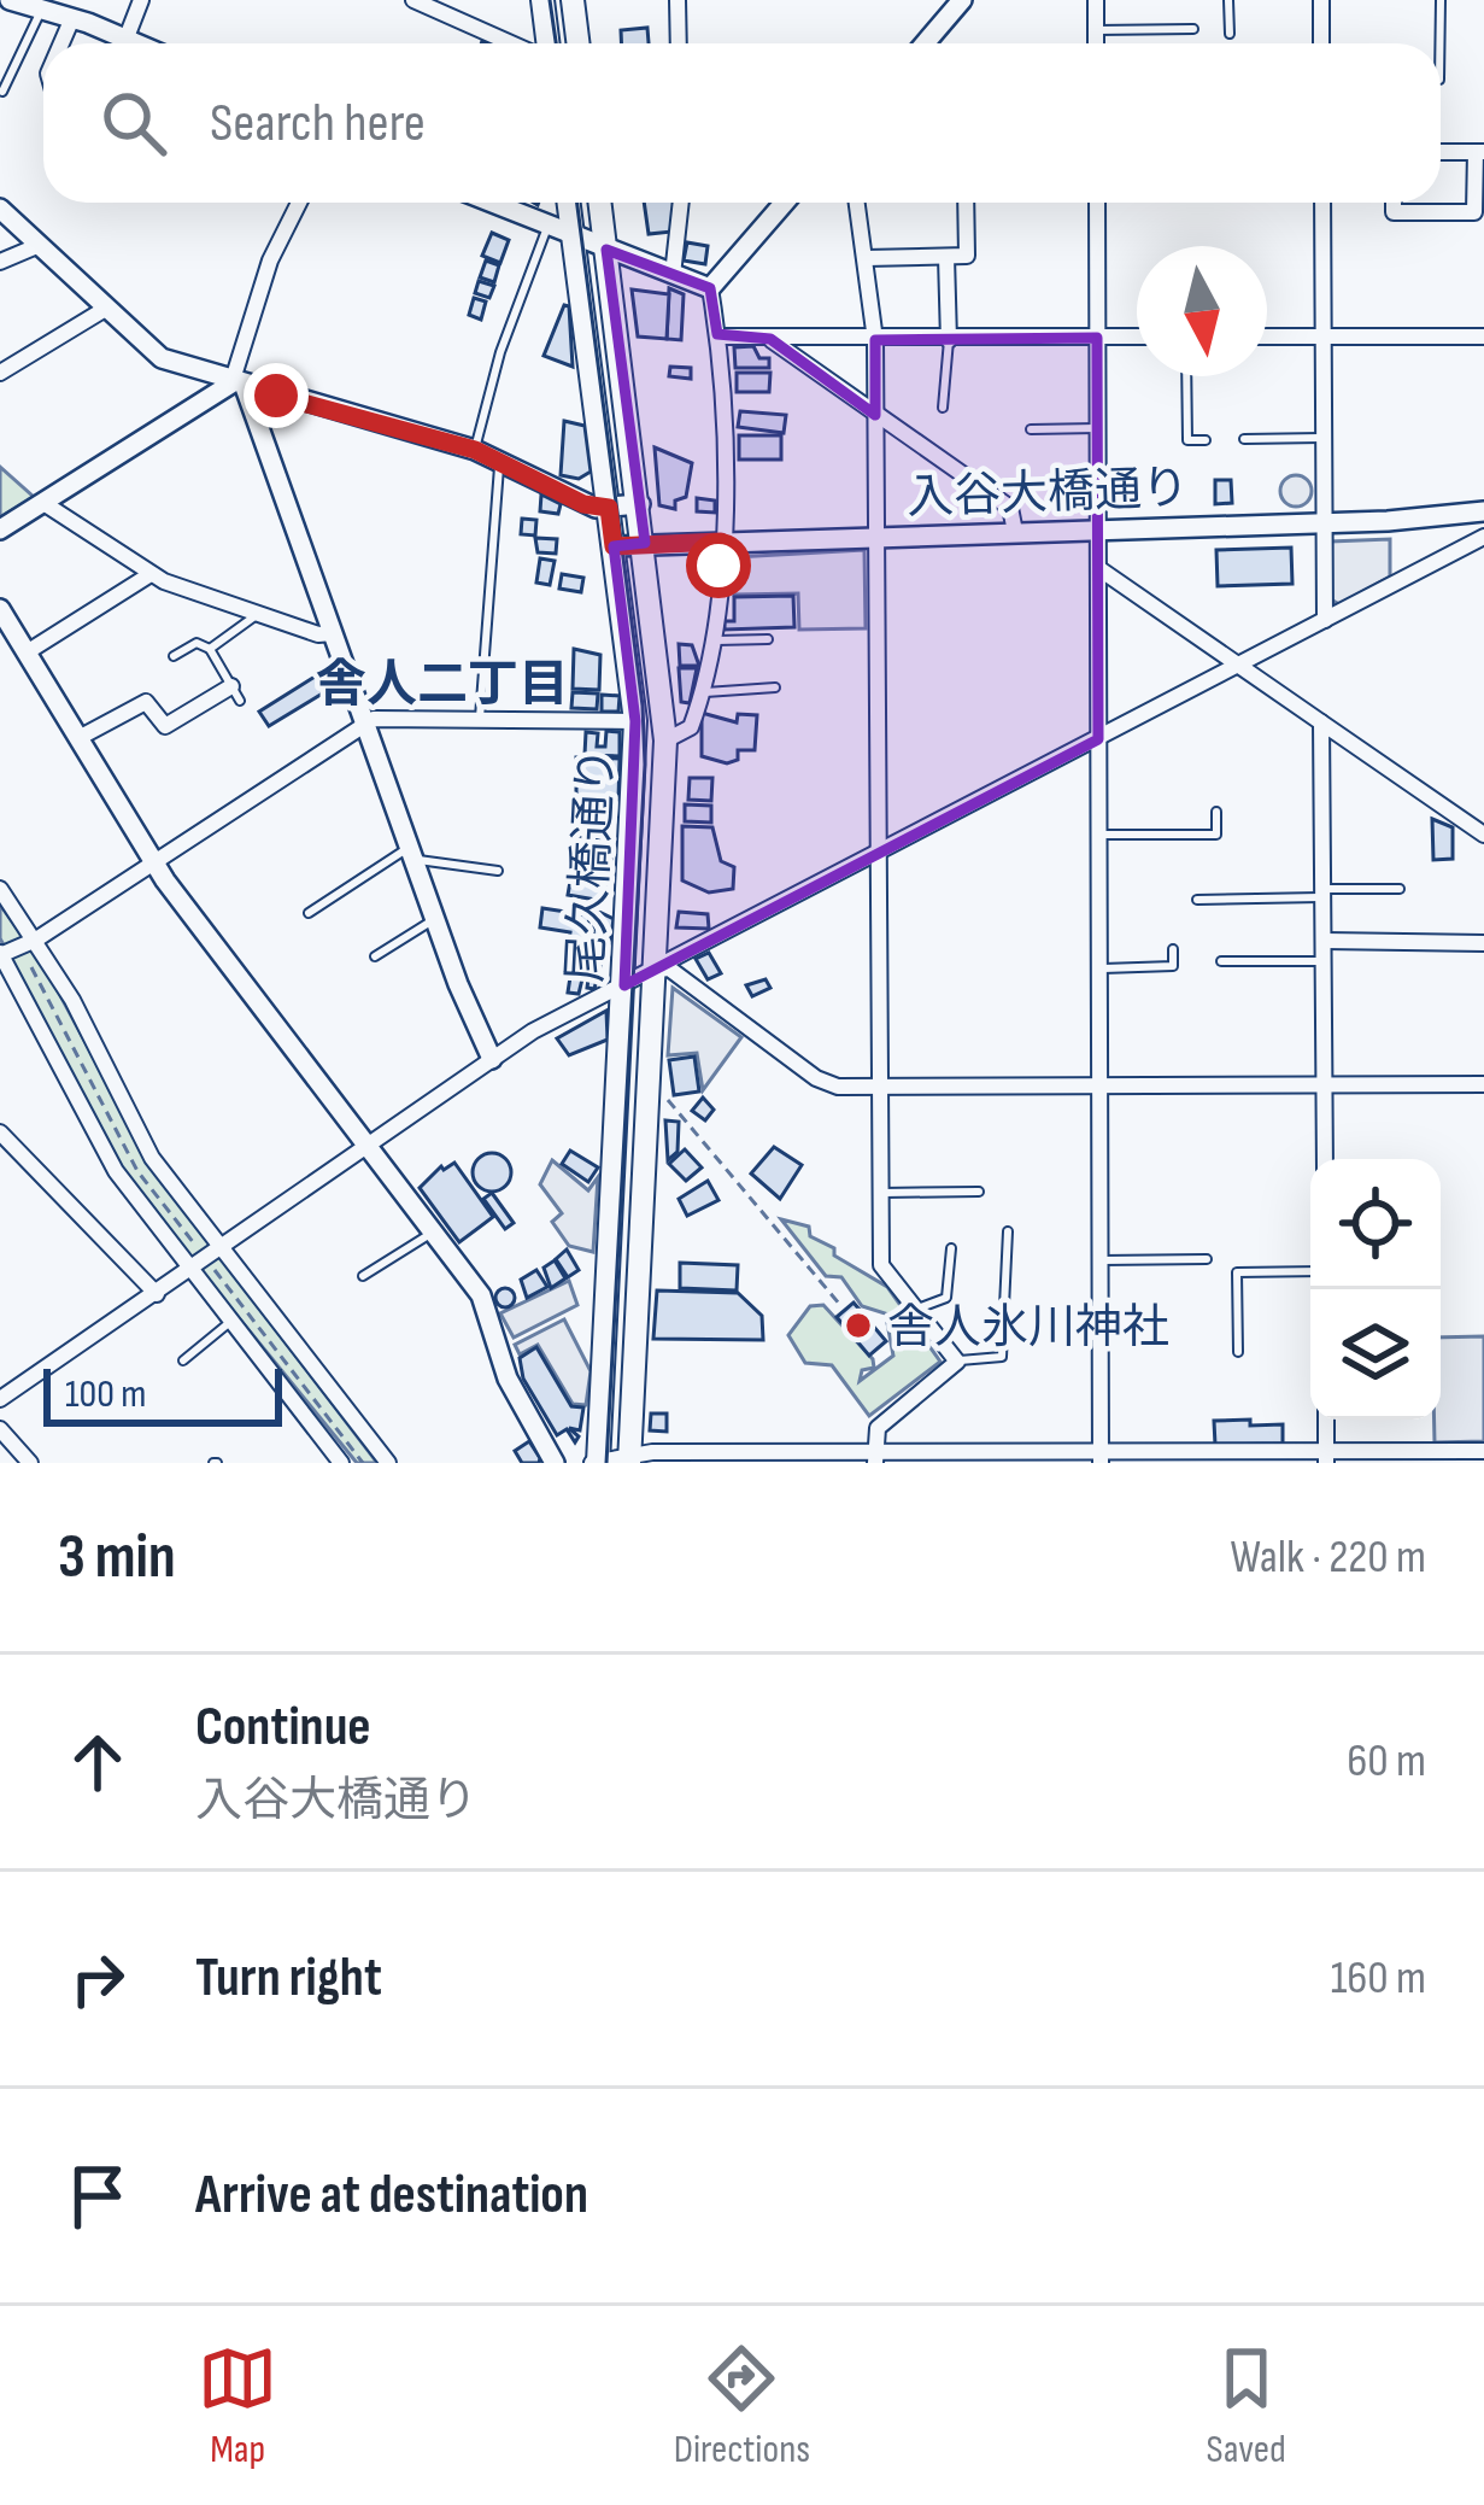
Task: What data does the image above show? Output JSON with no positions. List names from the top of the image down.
{
  "streets": {
    "main road": ["尾久橋通り"],
    "street": ["入谷大橋通り"]
  },
  "crossings": [
    ["入谷大橋通り", "尾久橋通り"]
  ],
  "districts": ["舎人二丁目"],
  "places": ["舎人氷川神社"],
  "scale_bar": "100 m",
  "north": "bottom",
  "page": {
    "search": "Search here",
    "scale": "100 m",
    "heading": ["3 min", "Walk · 220 m"],
    "list": [
      ["Continue", "入谷大橋通り", "60 m"],
      ["Turn right", "160 m"],
      "Arrive at destination"
    ],
    "nav": ["Map", "Directions", "Saved"]
  }
}
